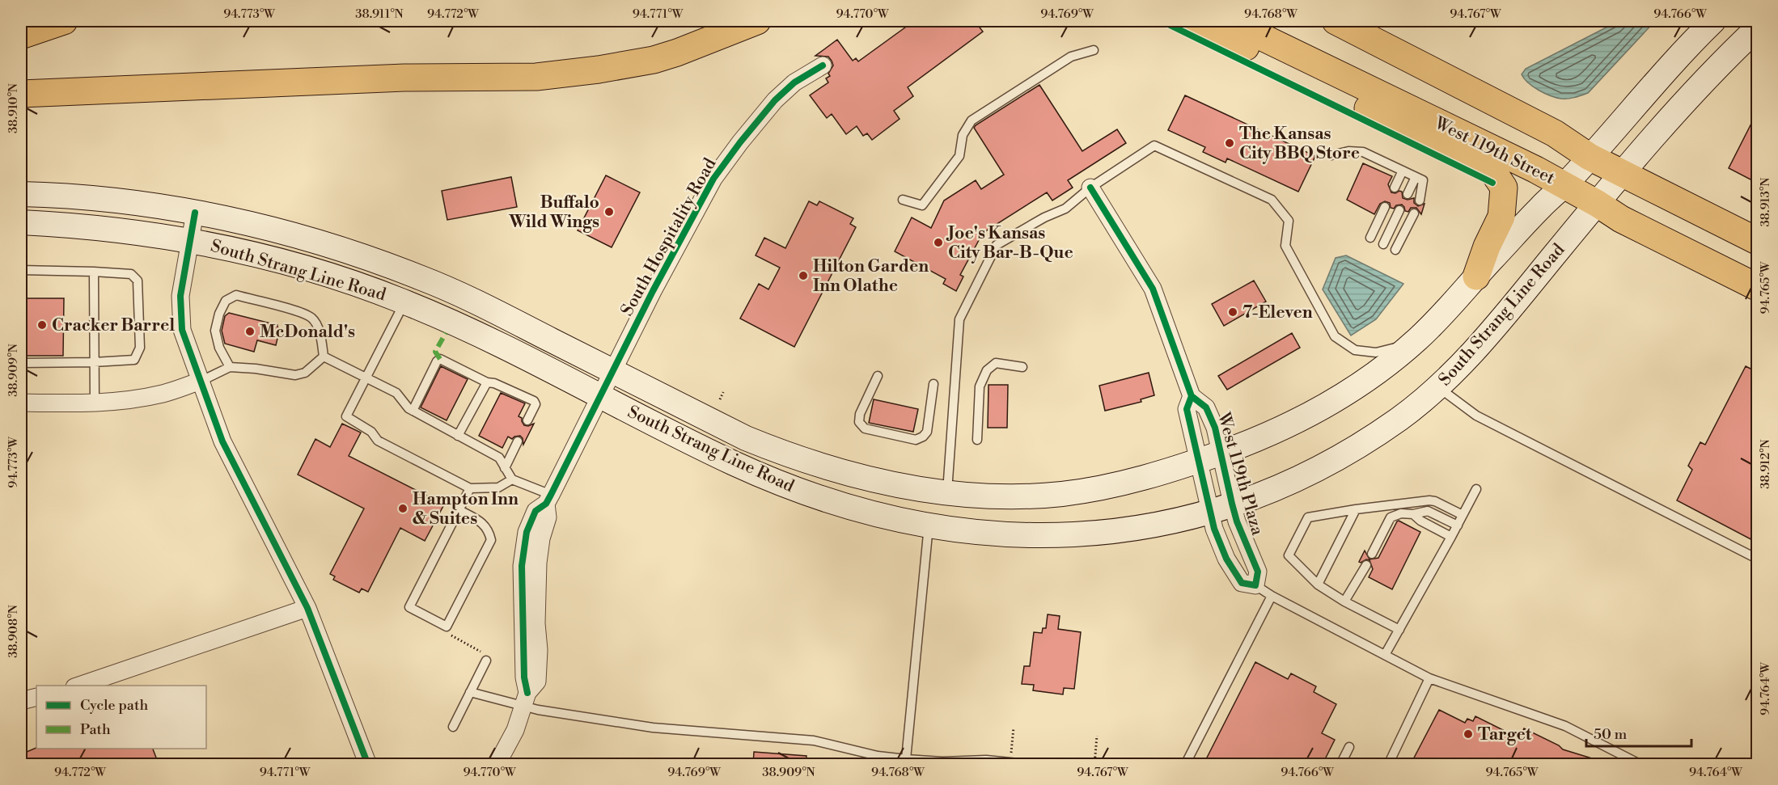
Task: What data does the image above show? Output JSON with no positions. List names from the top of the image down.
{
  "streets": {
    "main road": ["West 119th Street", "South Strang Line Road"],
    "street": ["South Hospitality Road", "West 119th Plaza"]
  },
  "crossings": [
    ["West 119th Street", "South Strang Line Road"],
    ["South Hospitality Road", "South Strang Line Road"],
    ["South Strang Line Road", "West 119th Plaza"]
  ],
  "places": [
    "The Kansas City BBQ Store",
    "Buffalo Wild Wings",
    "Joe's Kansas City Bar-B-Que",
    "Hilton Garden Inn Olathe",
    "7-Eleven",
    "Cracker Barrel",
    "McDonald's",
    "Hampton Inn & Suites",
    "Target"
  ],
  "legend": ["Cycle path", "Path"],
  "scale_bar": "50 m",
  "coordinates": [
    "94.773°W",
    "38.911°N",
    "94.772°W",
    "94.771°W",
    "94.770°W",
    "94.769°W",
    "94.768°W",
    "94.767°W",
    "94.766°W",
    "38.910°N",
    "38.913°N",
    "94.765°W",
    "38.909°N",
    "38.912°N",
    "38.908°N",
    "94.764°W"
  ]
}
